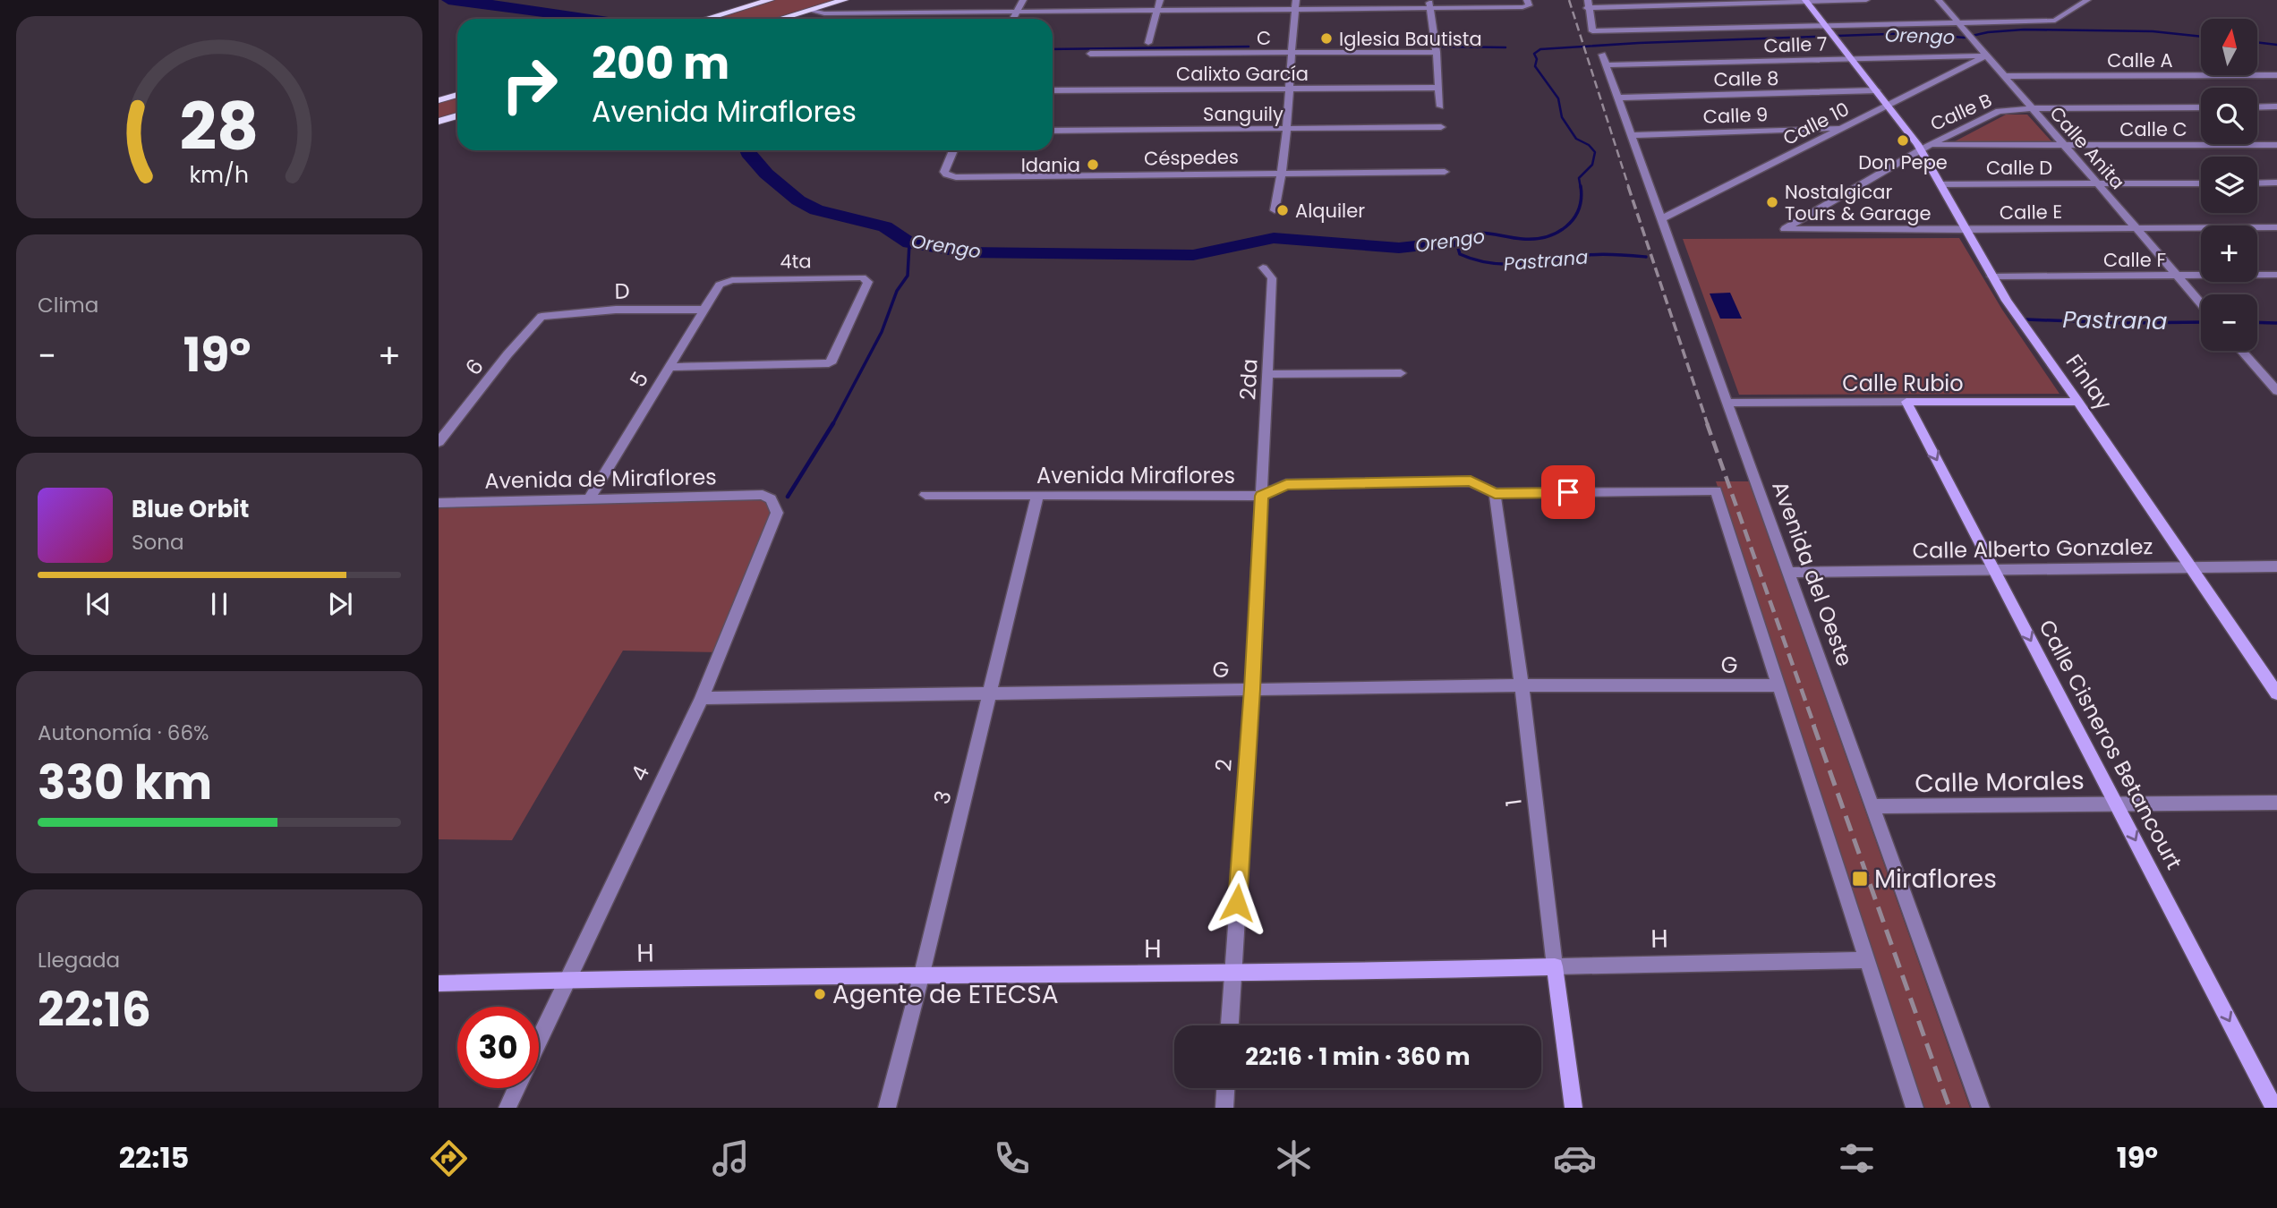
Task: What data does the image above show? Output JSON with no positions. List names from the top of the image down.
{
  "streets": {
    "street": [
      "C",
      "Calle 7",
      "Calle A",
      "Calixto García",
      "Calle 8",
      "Calle B",
      "Sanguily",
      "Calle 9",
      "Calle 10",
      "Calle C",
      "Calle Anita",
      "Céspedes",
      "Calle D",
      "Calle E",
      "Calle F",
      "4ta",
      "D",
      "6",
      "5",
      "2da",
      "Finlay",
      "Calle Rubio",
      "Avenida Miraflores",
      "Avenida de Miraflores",
      "Calle Alberto Gonzalez",
      "Avenida del Oeste",
      "G",
      "Calle Cisneros Betancourt",
      "2",
      "4",
      "Calle Morales",
      "3",
      "1",
      "H"
    ]
  },
  "crossings": [
    ["Calle 7", "Calle 10"],
    ["Calle 7", "Calle Anita"],
    ["Calle 7", "Finlay"],
    ["Calle 7", "Avenida del Oeste"],
    ["Calle A", "Calle Anita"],
    ["Calle 8", "Finlay"],
    ["Calle 8", "Avenida del Oeste"],
    ["Calle B", "Calle C"],
    ["Calle B", "Calle Anita"],
    ["Calle B", "Calle E"],
    ["Calle B", "Finlay"],
    ["Calle 9", "Calle 10"],
    ["Calle 9", "Avenida del Oeste"],
    ["Calle 10", "Calle Anita"],
    ["Calle 10", "Finlay"],
    ["Calle 10", "Avenida del Oeste"],
    ["Calle C", "Calle Anita"],
    ["Calle C", "Finlay"],
    ["Calle Anita", "Calle D"],
    ["Calle Anita", "Calle E"],
    ["Calle Anita", "Calle F"],
    ["Calle D", "Finlay"],
    ["Calle E", "Finlay"],
    ["Calle F", "Finlay"],
    ["4ta", "5"],
    ["D", "6"],
    ["D", "5"],
    ["5", "Avenida de Miraflores"],
    ["2da", "Avenida Miraflores"],
    ["2da", "2"],
    ["Finlay", "Calle Rubio"],
    ["Finlay", "Calle Alberto Gonzalez"],
    ["Calle Rubio", "Avenida del Oeste"],
    ["Calle Rubio", "Calle Cisneros Betancourt"],
    ["Avenida Miraflores", "G"],
    ["Avenida Miraflores", "2"],
    ["Avenida Miraflores", "3"],
    ["Avenida Miraflores", "1"],
    ["Avenida de Miraflores", "4"],
    ["Calle Alberto Gonzalez", "Avenida del Oeste"],
    ["Calle Alberto Gonzalez", "Calle Cisneros Betancourt"],
    ["Avenida del Oeste", "Calle Morales"],
    ["G", "2"],
    ["G", "4"],
    ["G", "3"],
    ["G", "1"],
    ["Calle Cisneros Betancourt", "Calle Morales"],
    ["2", "H"],
    ["4", "H"],
    ["3", "H"],
    ["1", "H"]
  ],
  "one_way": ["Calle Cisneros Betancourt"],
  "water": ["Orengo", "Pastrana"],
  "places": {
    "other": [
      "Iglesia Bautista",
      "Don Pepe",
      "Idania",
      "Nostalgicar Tours & Garage",
      "Alquiler",
      "Agente de ETECSA"
    ],
    "transit": ["Miraflores"]
  },
  "north": "top",
  "page": {
    "map_buttons": ["+", "−"],
    "turn": ["200 m", "Avenida Miraflores"],
    "tile": [
      "Clima",
      ["Autonomía · 66%", "330 km"],
      ["Llegada", "22:16"]
    ],
    "heat": ["−", "19°", "+"],
    "song": ["Blue Orbit", "Sona"],
    "limit": "30",
    "trip": "22:16 · 1 min · 360 m",
    "tabs": ["22:15", "19°"],
    "gauge": ["28", "km/h"]
  }
}
